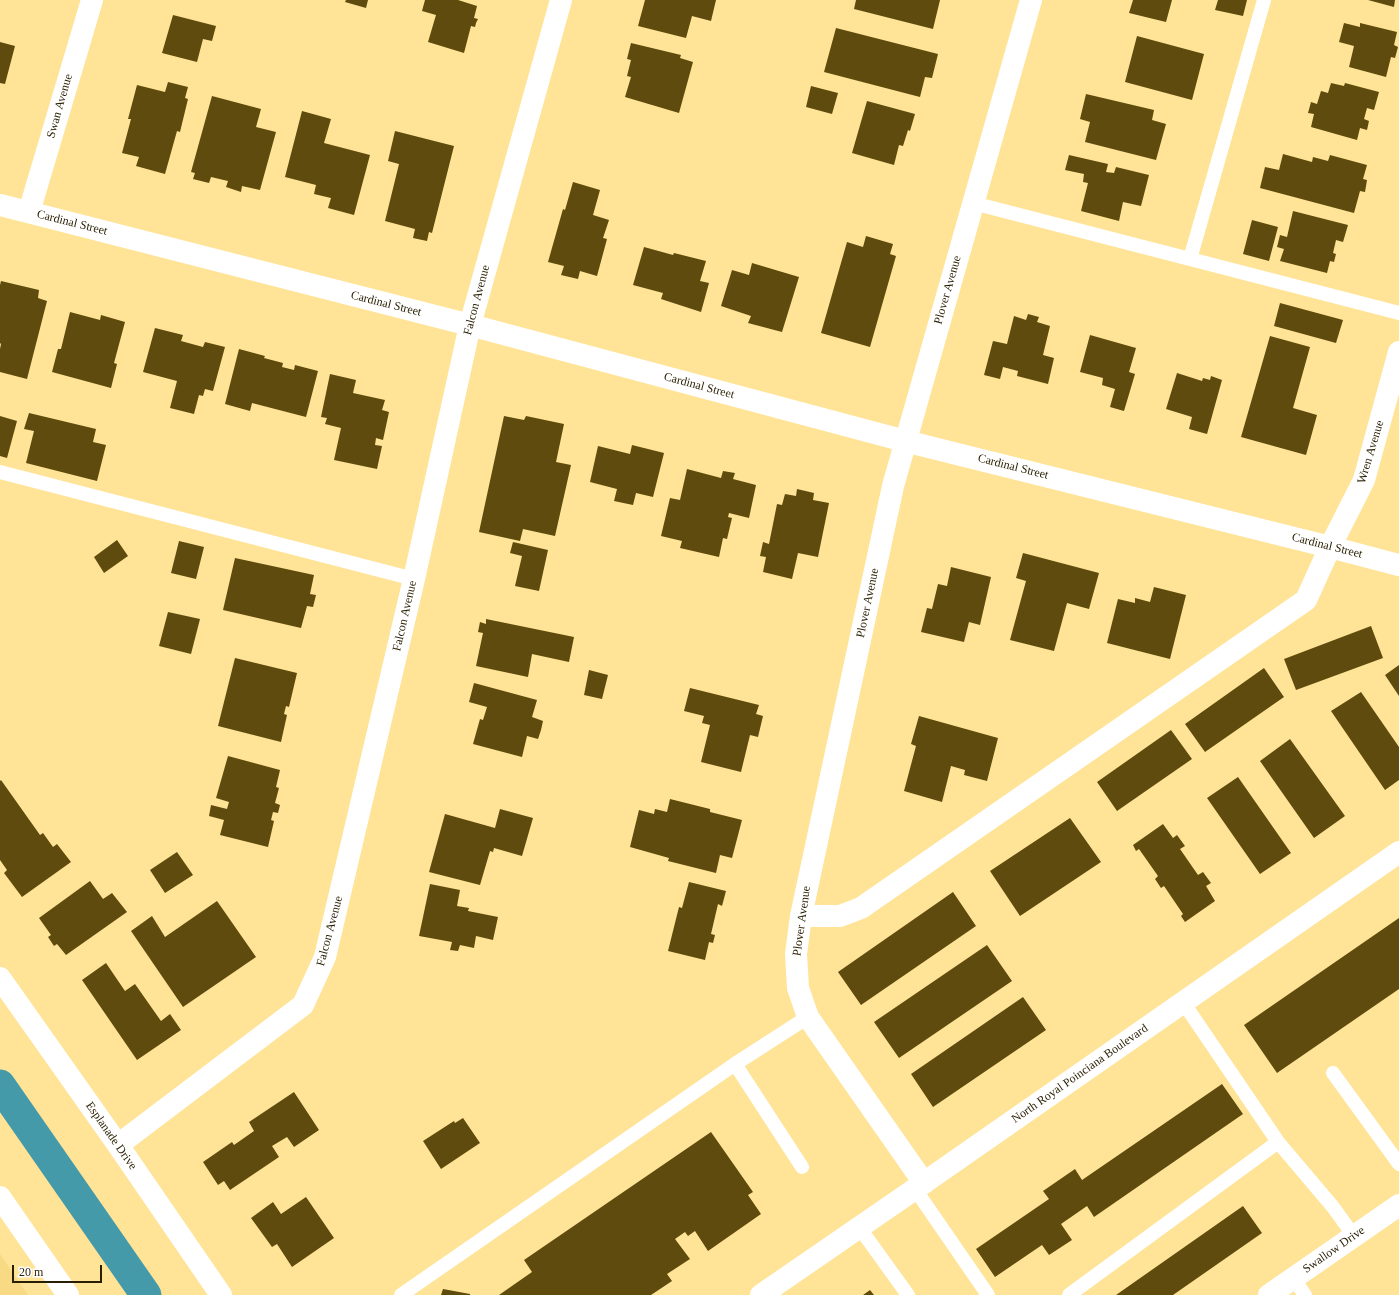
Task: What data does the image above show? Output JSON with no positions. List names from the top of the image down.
{
  "streets": {
    "street": [
      "Swan Avenue",
      "Cardinal Street",
      "Plover Avenue",
      "Falcon Avenue",
      "Wren Avenue",
      "North Royal Poinciana Boulevard",
      "Esplanade Drive",
      "Swallow Drive"
    ]
  },
  "crossings": [
    ["Swan Avenue", "Cardinal Street"],
    ["Cardinal Street", "Plover Avenue"],
    ["Cardinal Street", "Falcon Avenue"],
    ["Cardinal Street", "Wren Avenue"],
    ["Plover Avenue", "Wren Avenue"],
    ["Plover Avenue", "North Royal Poinciana Boulevard"],
    ["Falcon Avenue", "Esplanade Drive"]
  ],
  "scale_bar": "20 m"
}
